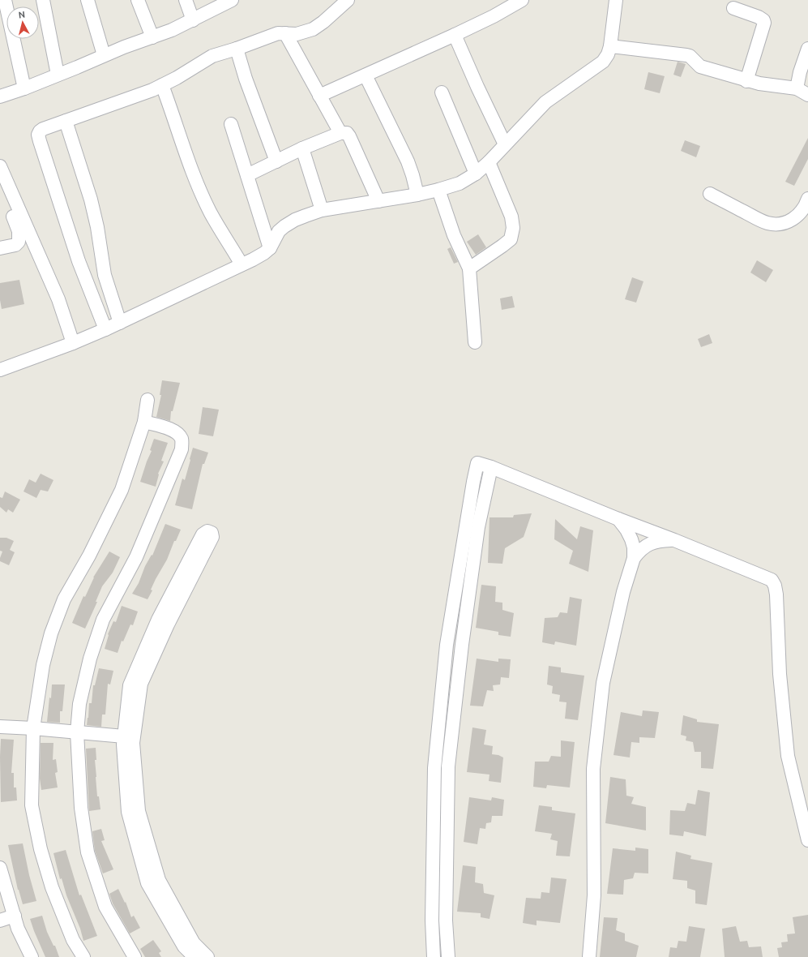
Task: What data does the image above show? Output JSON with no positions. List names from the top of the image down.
{
  "north": "top"
}
